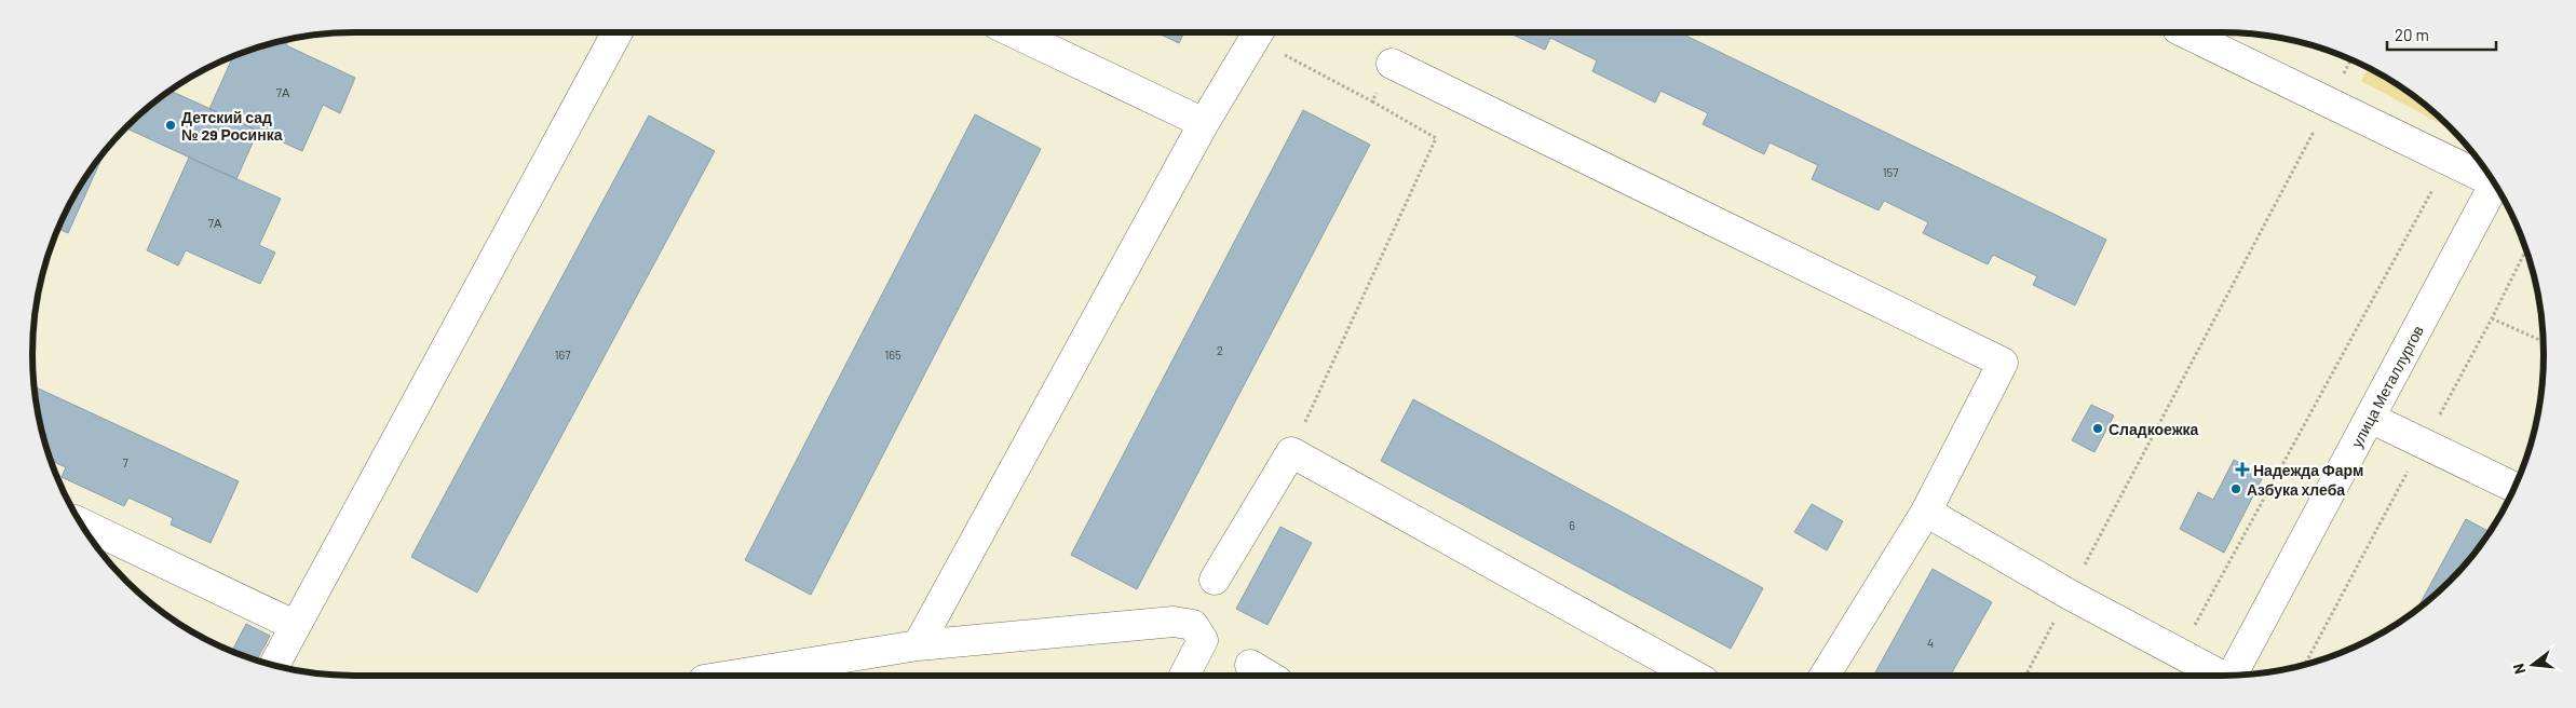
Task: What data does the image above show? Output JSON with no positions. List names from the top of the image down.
{
  "streets": {
    "main road": ["улица Металлургов"]
  },
  "places": {
    "other": ["Детский сад № 29 Росинка", "Сладкоежка", "Азбука хлеба"],
    "health": ["Надежда Фарм"]
  },
  "house_numbers": [
    "7А",
    "157",
    "7А",
    "2",
    "167",
    "165",
    "7",
    "6",
    "4"
  ],
  "scale_bar": "20 m",
  "north": "left"
}
